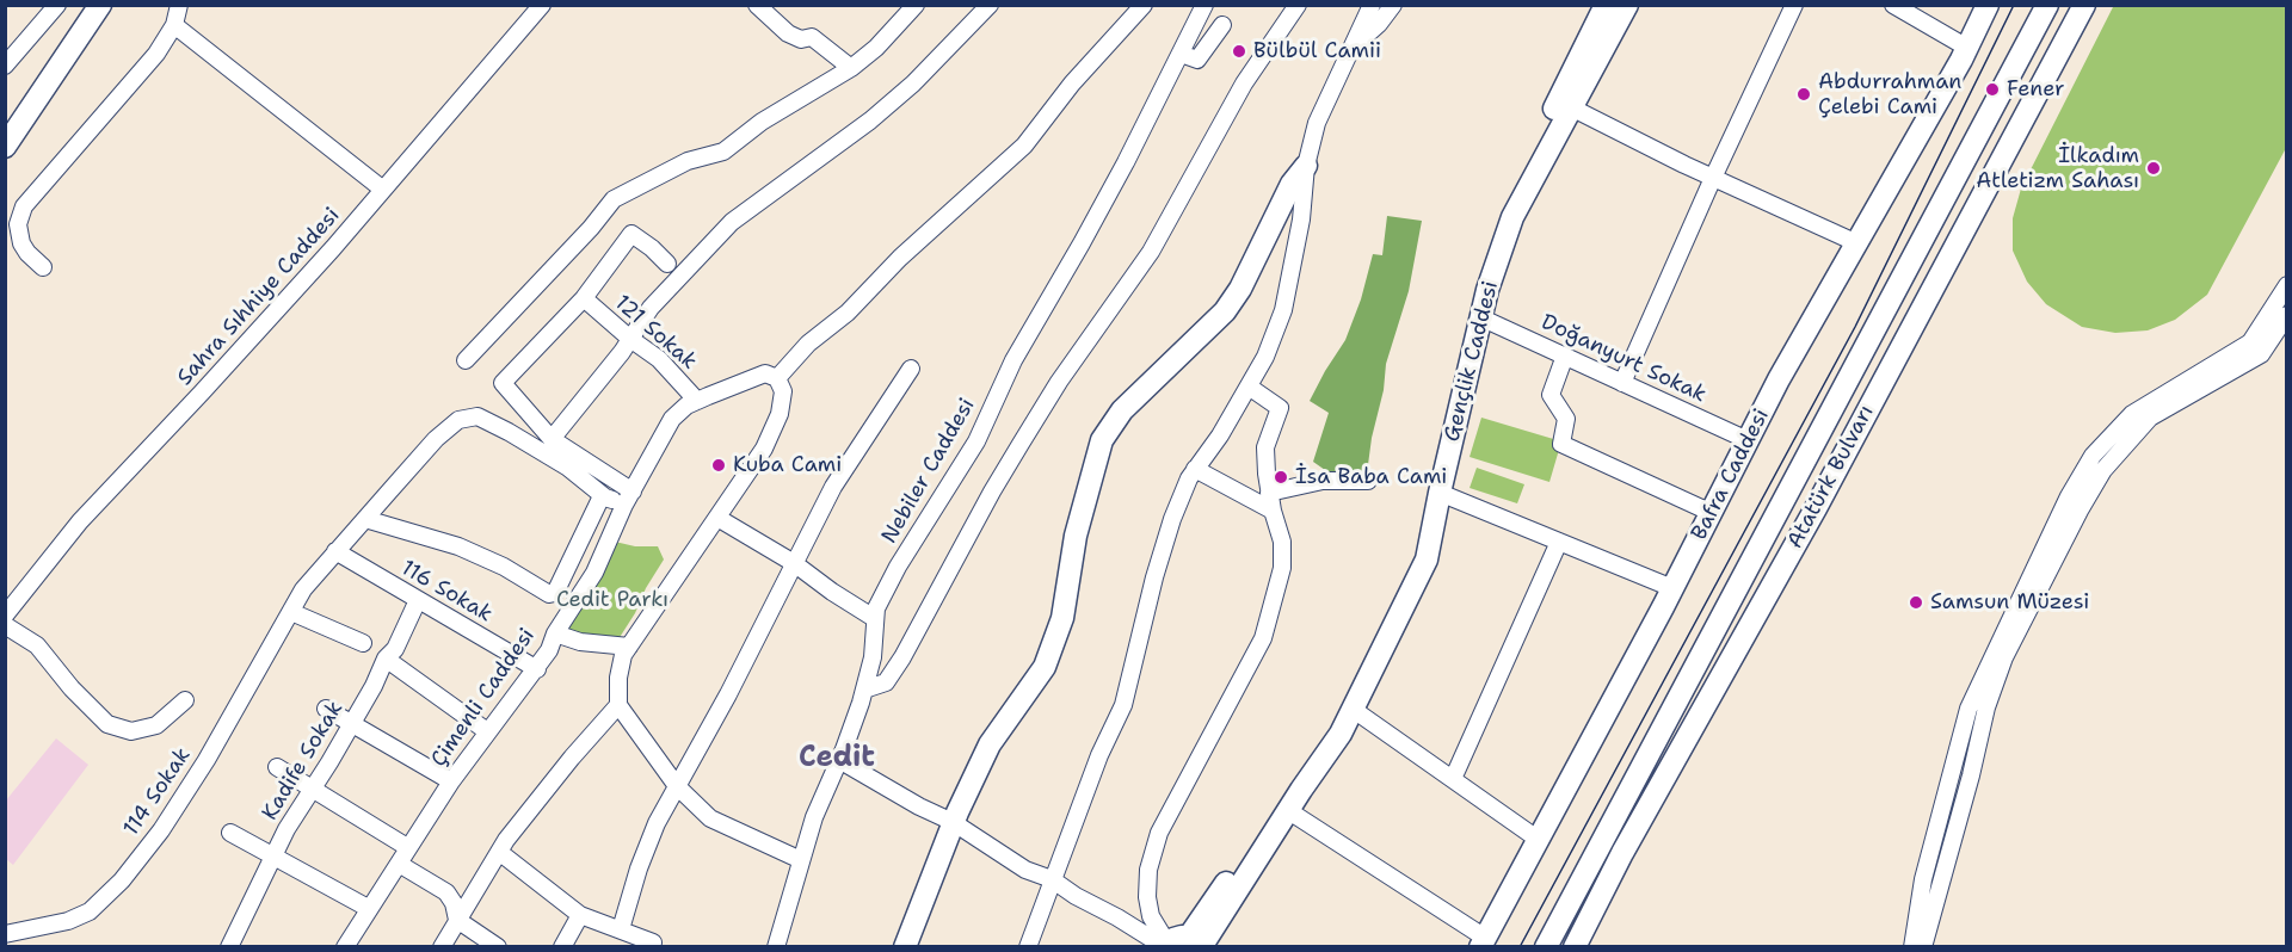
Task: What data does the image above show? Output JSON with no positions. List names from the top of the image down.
{
  "streets": {
    "main road": ["Gençlik Caddesi", "Bafra Caddesi", "Atatürk Bulvarı"],
    "street": [
      "Sahra Sıhhiye Caddesi",
      "121 Sokak",
      "Doğanyurt Sokak",
      "Nebiler Caddesi",
      "116 Sokak",
      "Çimenli Caddesi",
      "Kadife Sokak",
      "114 Sokak"
    ]
  },
  "crossings": [
    ["121 Sokak", "Çimenli Caddesi"],
    ["Doğanyurt Sokak", "Gençlik Caddesi"],
    ["Doğanyurt Sokak", "Bafra Caddesi"],
    ["116 Sokak", "Çimenli Caddesi"],
    ["116 Sokak", "Kadife Sokak"],
    ["116 Sokak", "114 Sokak"],
    ["Çimenli Caddesi", "114 Sokak"]
  ],
  "districts": ["Cedit"],
  "parks": ["Cedit Parkı"],
  "places": [
    "Bülbül Camii",
    "Fener",
    "Abdurrahman Çelebi Cami",
    "İlkadım Atletizm Sahası",
    "Kuba Cami",
    "İsa Baba Cami",
    "Samsun Müzesi"
  ]
}
